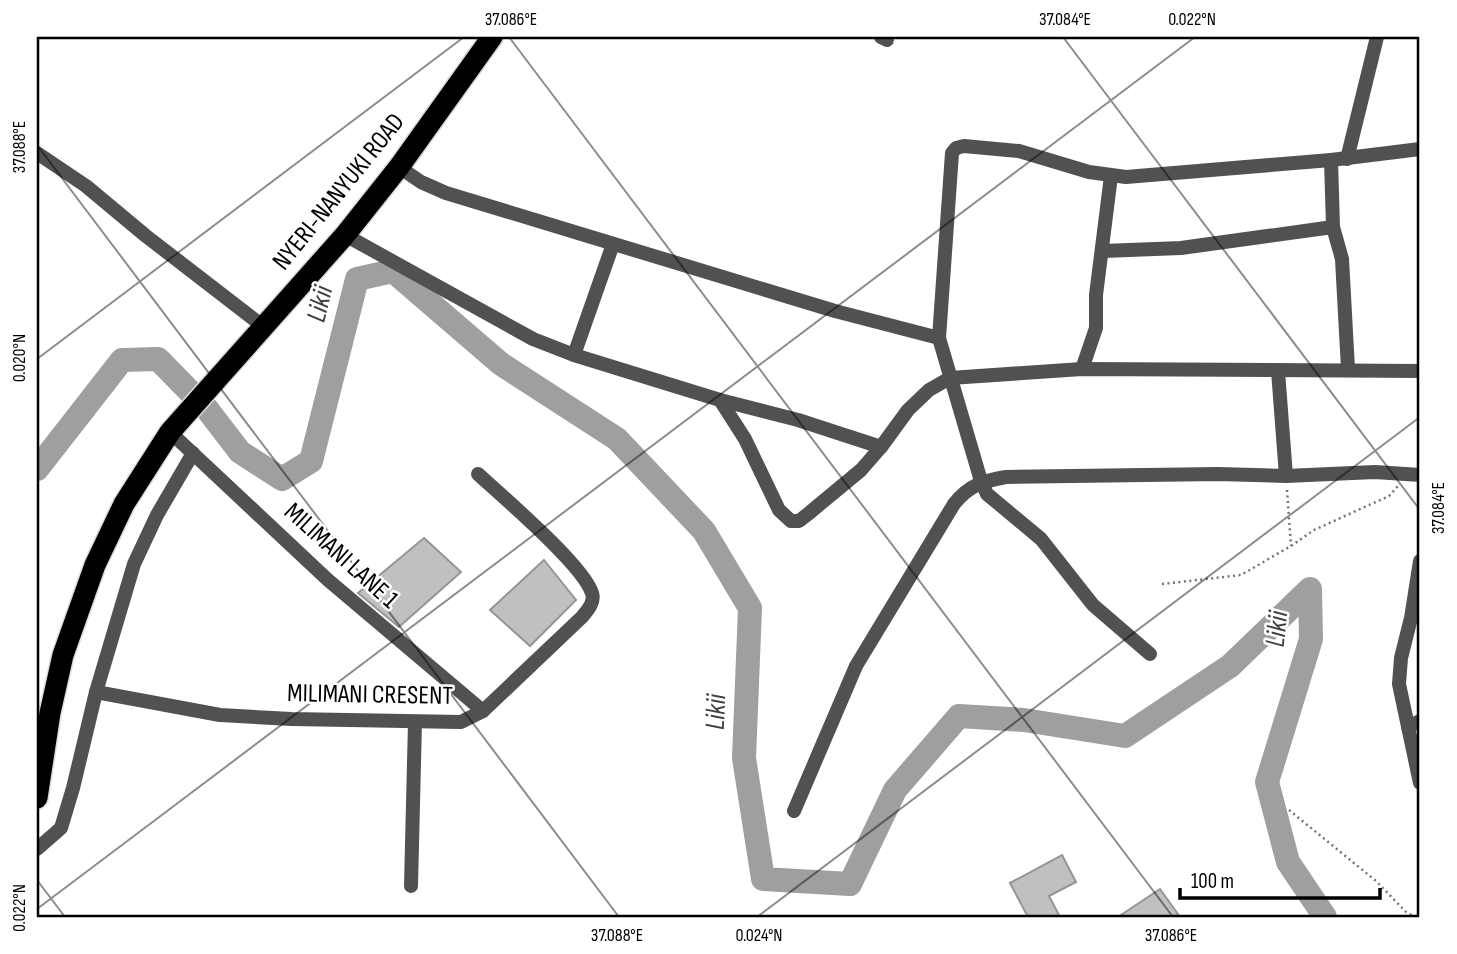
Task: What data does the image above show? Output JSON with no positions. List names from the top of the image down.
{
  "streets": {
    "highway": ["NYERI-NANYUKI ROAD"],
    "street": ["MILIMANI LANE 1", "MILIMANI CRESENT"]
  },
  "crossings": [
    ["NYERI-NANYUKI ROAD", "MILIMANI LANE 1"],
    ["MILIMANI LANE 1", "MILIMANI CRESENT"]
  ],
  "water": ["Likii"],
  "scale_bar": "100 m",
  "coordinates": [
    "37.086°E",
    "37.084°E",
    "0.022°N",
    "37.088°E",
    "0.020°N",
    "0.024°N"
  ]
}
